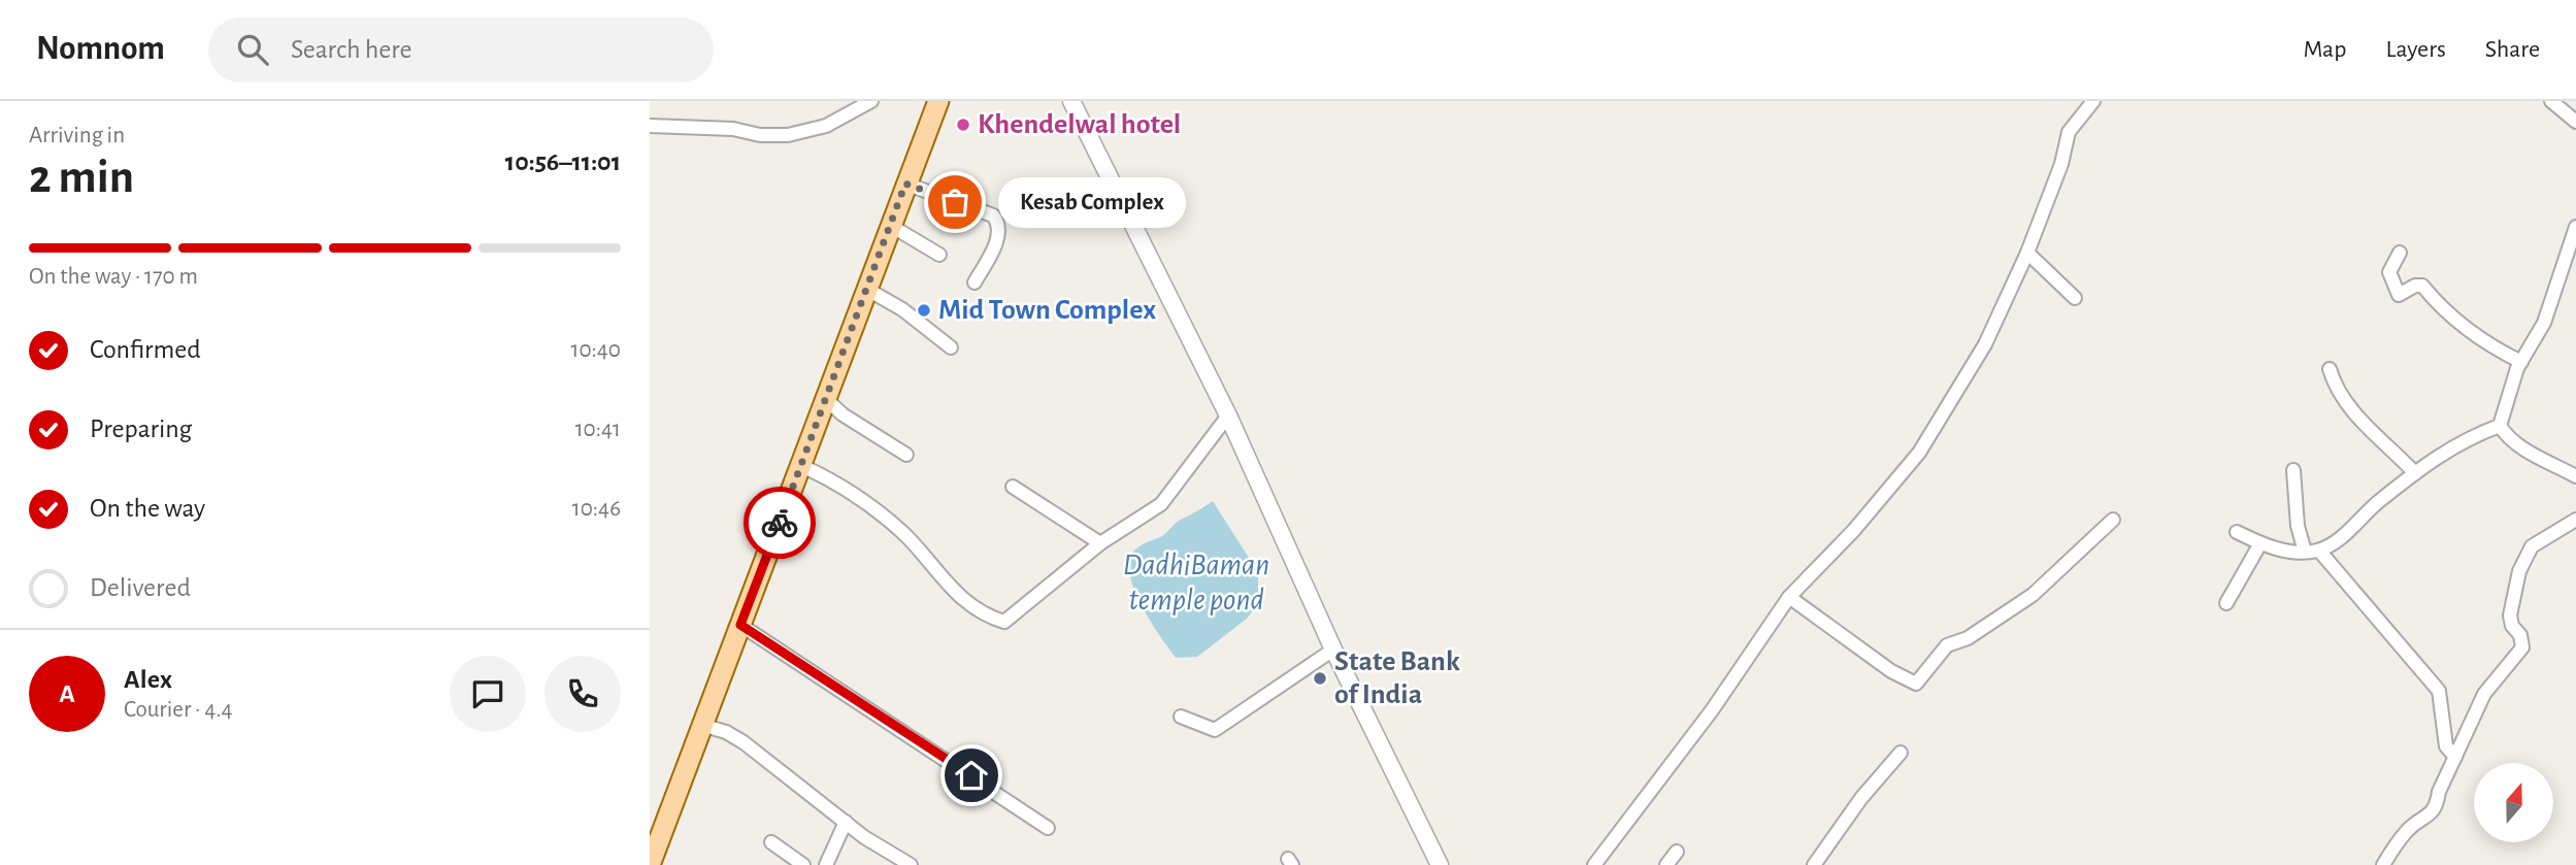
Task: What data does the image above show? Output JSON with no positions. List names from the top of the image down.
{
  "water": ["DadhiBaman temple pond"],
  "places": [
    "Khendelwal hotel",
    "Kesab Complex",
    "Mid Town Complex",
    "State Bank of India"
  ],
  "north": "top",
  "page": {
    "header": "Nomnom",
    "search": "Search here",
    "nav": ["Map", "Layers", "Share"],
    "heading": ["2 min", "Arriving in", "10:56–11:01"],
    "panel": ["Alex", "Courier · 4.4"],
    "bubble": "Kesab Complex",
    "bar": "On the way · 170 m",
    "list": [
      ["Confirmed", "10:40"],
      ["Preparing", "10:41"],
      ["On the way", "10:46"],
      "Delivered"
    ],
    "round": "A"
  }
}
